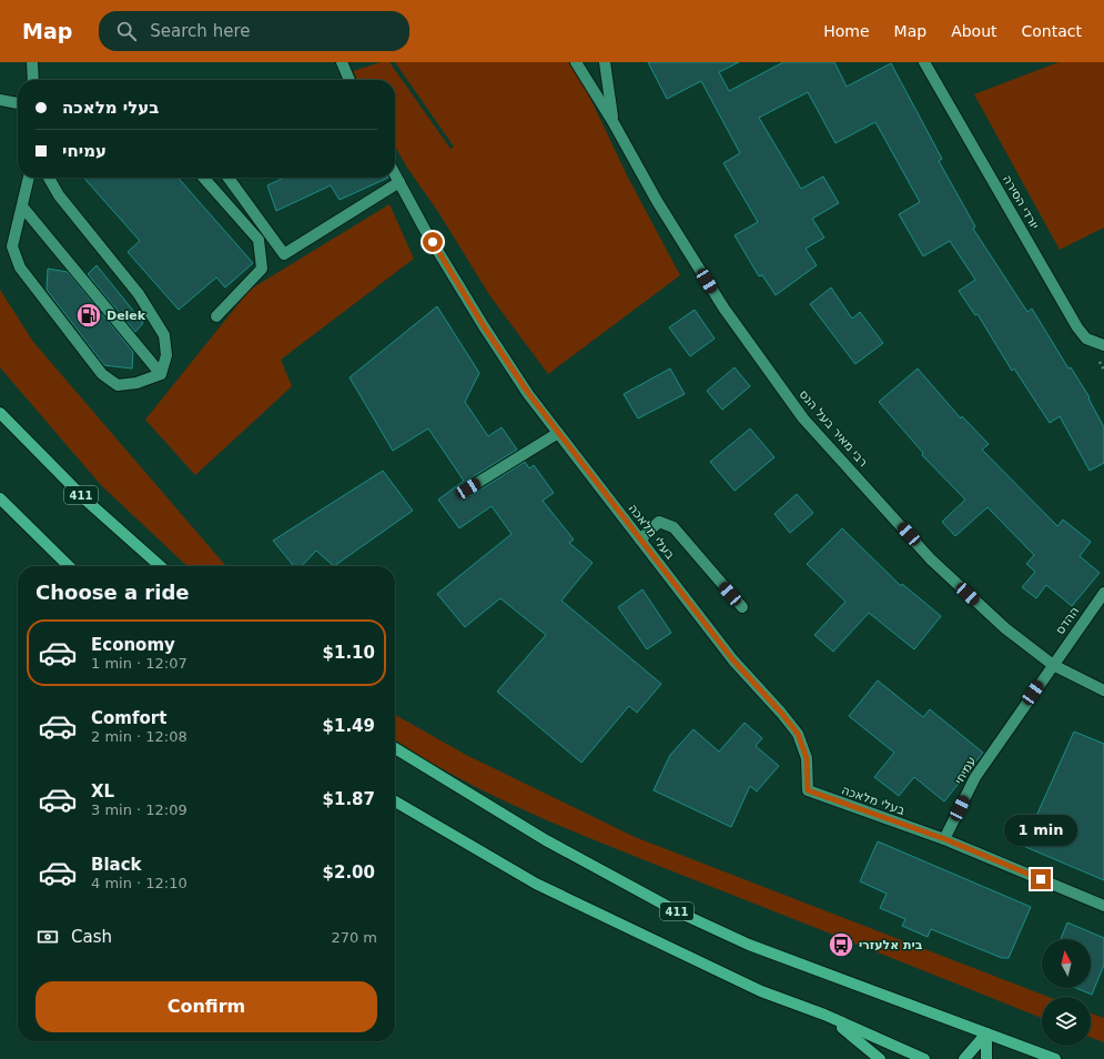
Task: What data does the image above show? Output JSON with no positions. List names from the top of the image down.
{
  "streets": {
    "main road": ["411"],
    "street": [
      "יורדי הסירה",
      "רבי מאיר בעל הנס",
      "בעלי מלאכה",
      "ההדס",
      "עמיחי"
    ]
  },
  "crossings": [
    ["רבי מאיר בעל הנס", "ההדס"],
    ["רבי מאיר בעל הנס", "עמיחי"],
    ["בעלי מלאכה", "עמיחי"],
    ["ההדס", "עמיחי"]
  ],
  "places": {
    "fuel station": ["Delek"],
    "bus stop": ["בית אלעזרי"]
  },
  "north": "top",
  "page": {
    "header": "Map",
    "search": "Search here",
    "nav": [
      "Home",
      "Map",
      "About",
      "Contact"
    ],
    "banner": ["בעלי מלאכה", "עמיחי"],
    "heading": "Choose a ride",
    "list": [
      {
        "name": "Economy",
        "note": "1 min · 12:07",
        "value": "$1.10"
      },
      {
        "name": "Comfort",
        "note": "2 min · 12:08",
        "value": "$1.49"
      },
      {
        "name": "XL",
        "note": "3 min · 12:09",
        "value": "$1.87"
      },
      {
        "name": "Black",
        "note": "4 min · 12:10",
        "value": "$2.00"
      }
    ],
    "bubble": "1 min",
    "pay": ["Cash", "270 m"],
    "buttons": "Confirm"
  }
}
